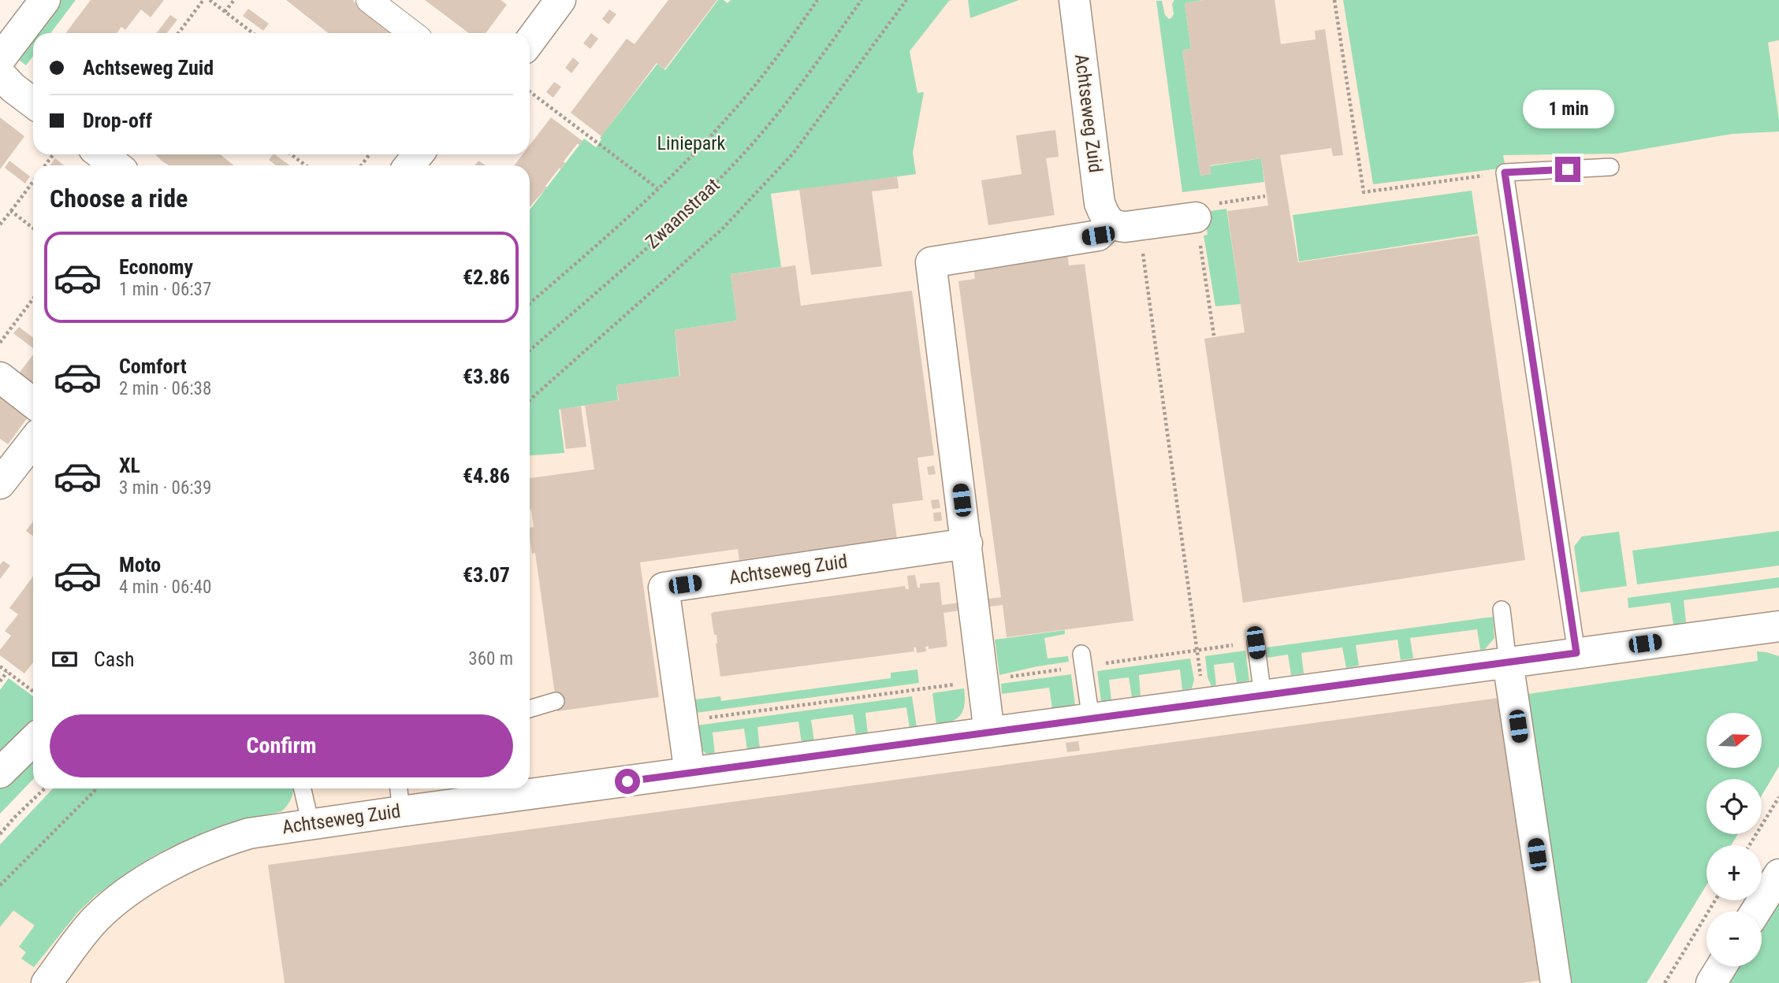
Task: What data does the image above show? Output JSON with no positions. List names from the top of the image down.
{
  "streets": {
    "street": ["Achtseweg Zuid"],
    "path": ["Zwaanstraat"]
  },
  "parks": ["Liniepark"],
  "north": "right",
  "page": {
    "banner": ["Achtseweg Zuid", "Drop-off"],
    "bubble": "1 min",
    "heading": "Choose a ride",
    "list": [
      {
        "name": "Economy",
        "note": "1 min · 06:37",
        "value": "€2.86"
      },
      {
        "name": "Comfort",
        "note": "2 min · 06:38",
        "value": "€3.86"
      },
      {
        "name": "XL",
        "note": "3 min · 06:39",
        "value": "€4.86"
      },
      {
        "name": "Moto",
        "note": "4 min · 06:40",
        "value": "€3.07"
      }
    ],
    "pay": ["Cash", "360 m"],
    "buttons": "Confirm",
    "map_buttons": ["+", "−"]
  }
}
